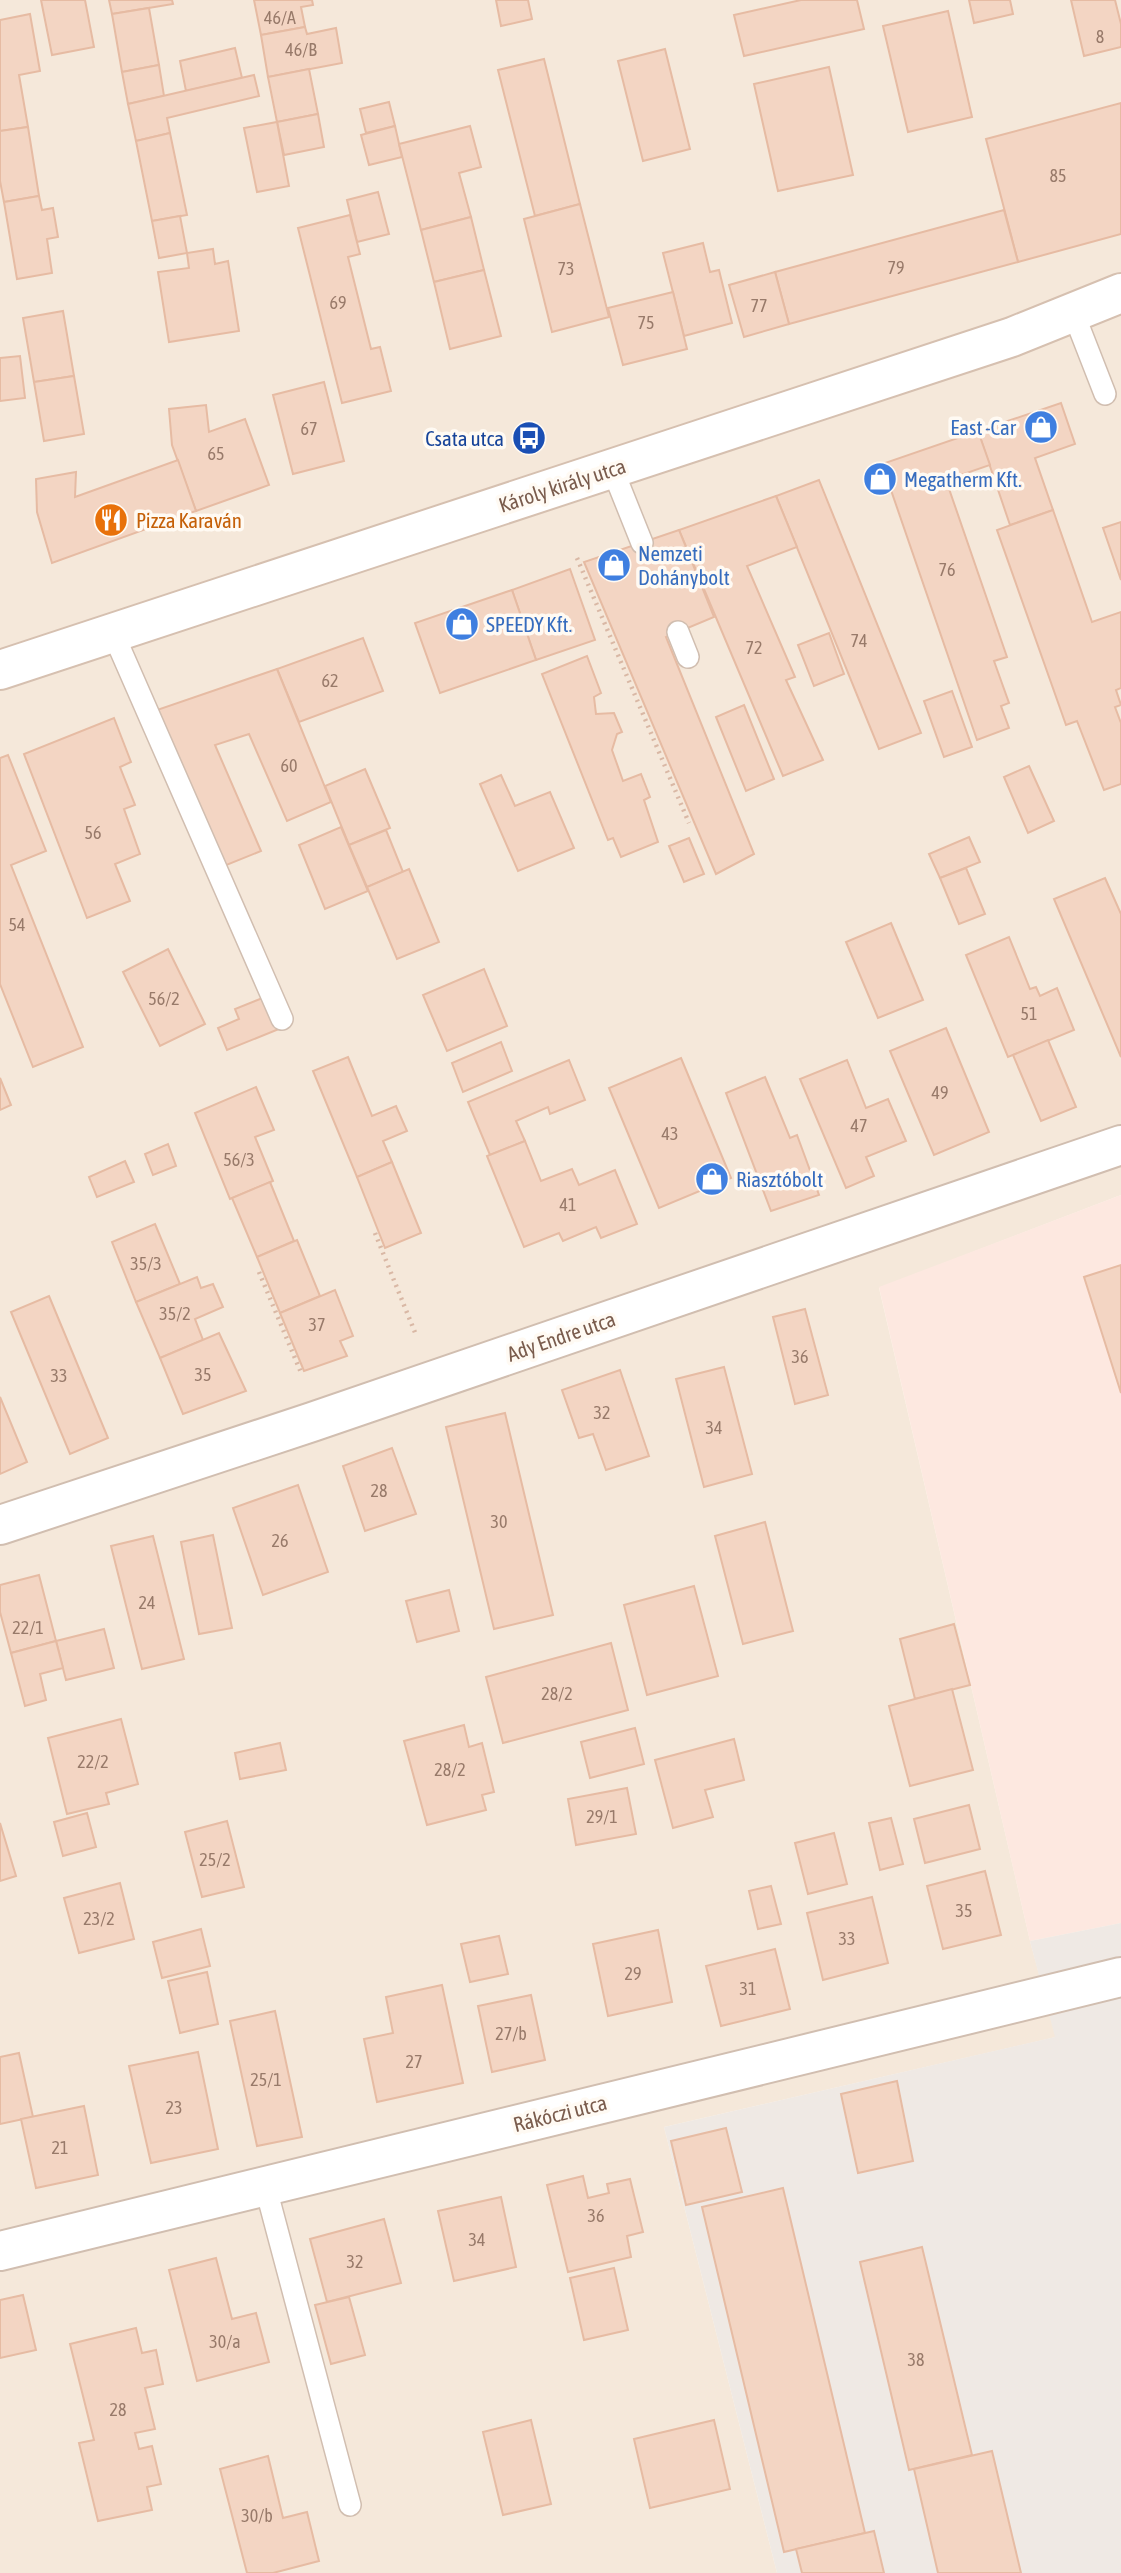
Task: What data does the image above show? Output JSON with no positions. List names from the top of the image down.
{
  "streets": {
    "street": ["Károly király utca", "Ady Endre utca", "Rákóczi utca"]
  },
  "places": {
    "shop": [
      "East -Car",
      "Megatherm Kft.",
      "Nemzeti Dohánybolt",
      "SPEEDY Kft.",
      "Riasztóbolt"
    ],
    "bus stop": ["Csata utca"],
    "restaurant": ["Pizza Karaván"]
  },
  "house_numbers": [
    "46/A",
    "8",
    "46/B",
    "85",
    "79",
    "73",
    "69",
    "77",
    "75",
    "67",
    "65",
    "76",
    "74",
    "72",
    "62",
    "60",
    "56",
    "54",
    "56/2",
    "51",
    "49",
    "47",
    "43",
    "56/3",
    "41",
    "35/3",
    "35/2",
    "37",
    "36",
    "35",
    "33",
    "32",
    "34",
    "28",
    "30",
    "26",
    "24",
    "22/1",
    "28/2",
    "22/2",
    "28/2",
    "29/1",
    "25/2",
    "35",
    "23/2",
    "33",
    "29",
    "31",
    "27/b",
    "27",
    "25/1",
    "23",
    "21",
    "36",
    "34",
    "32",
    "30/a",
    "38",
    "28",
    "30/b"
  ]
}
